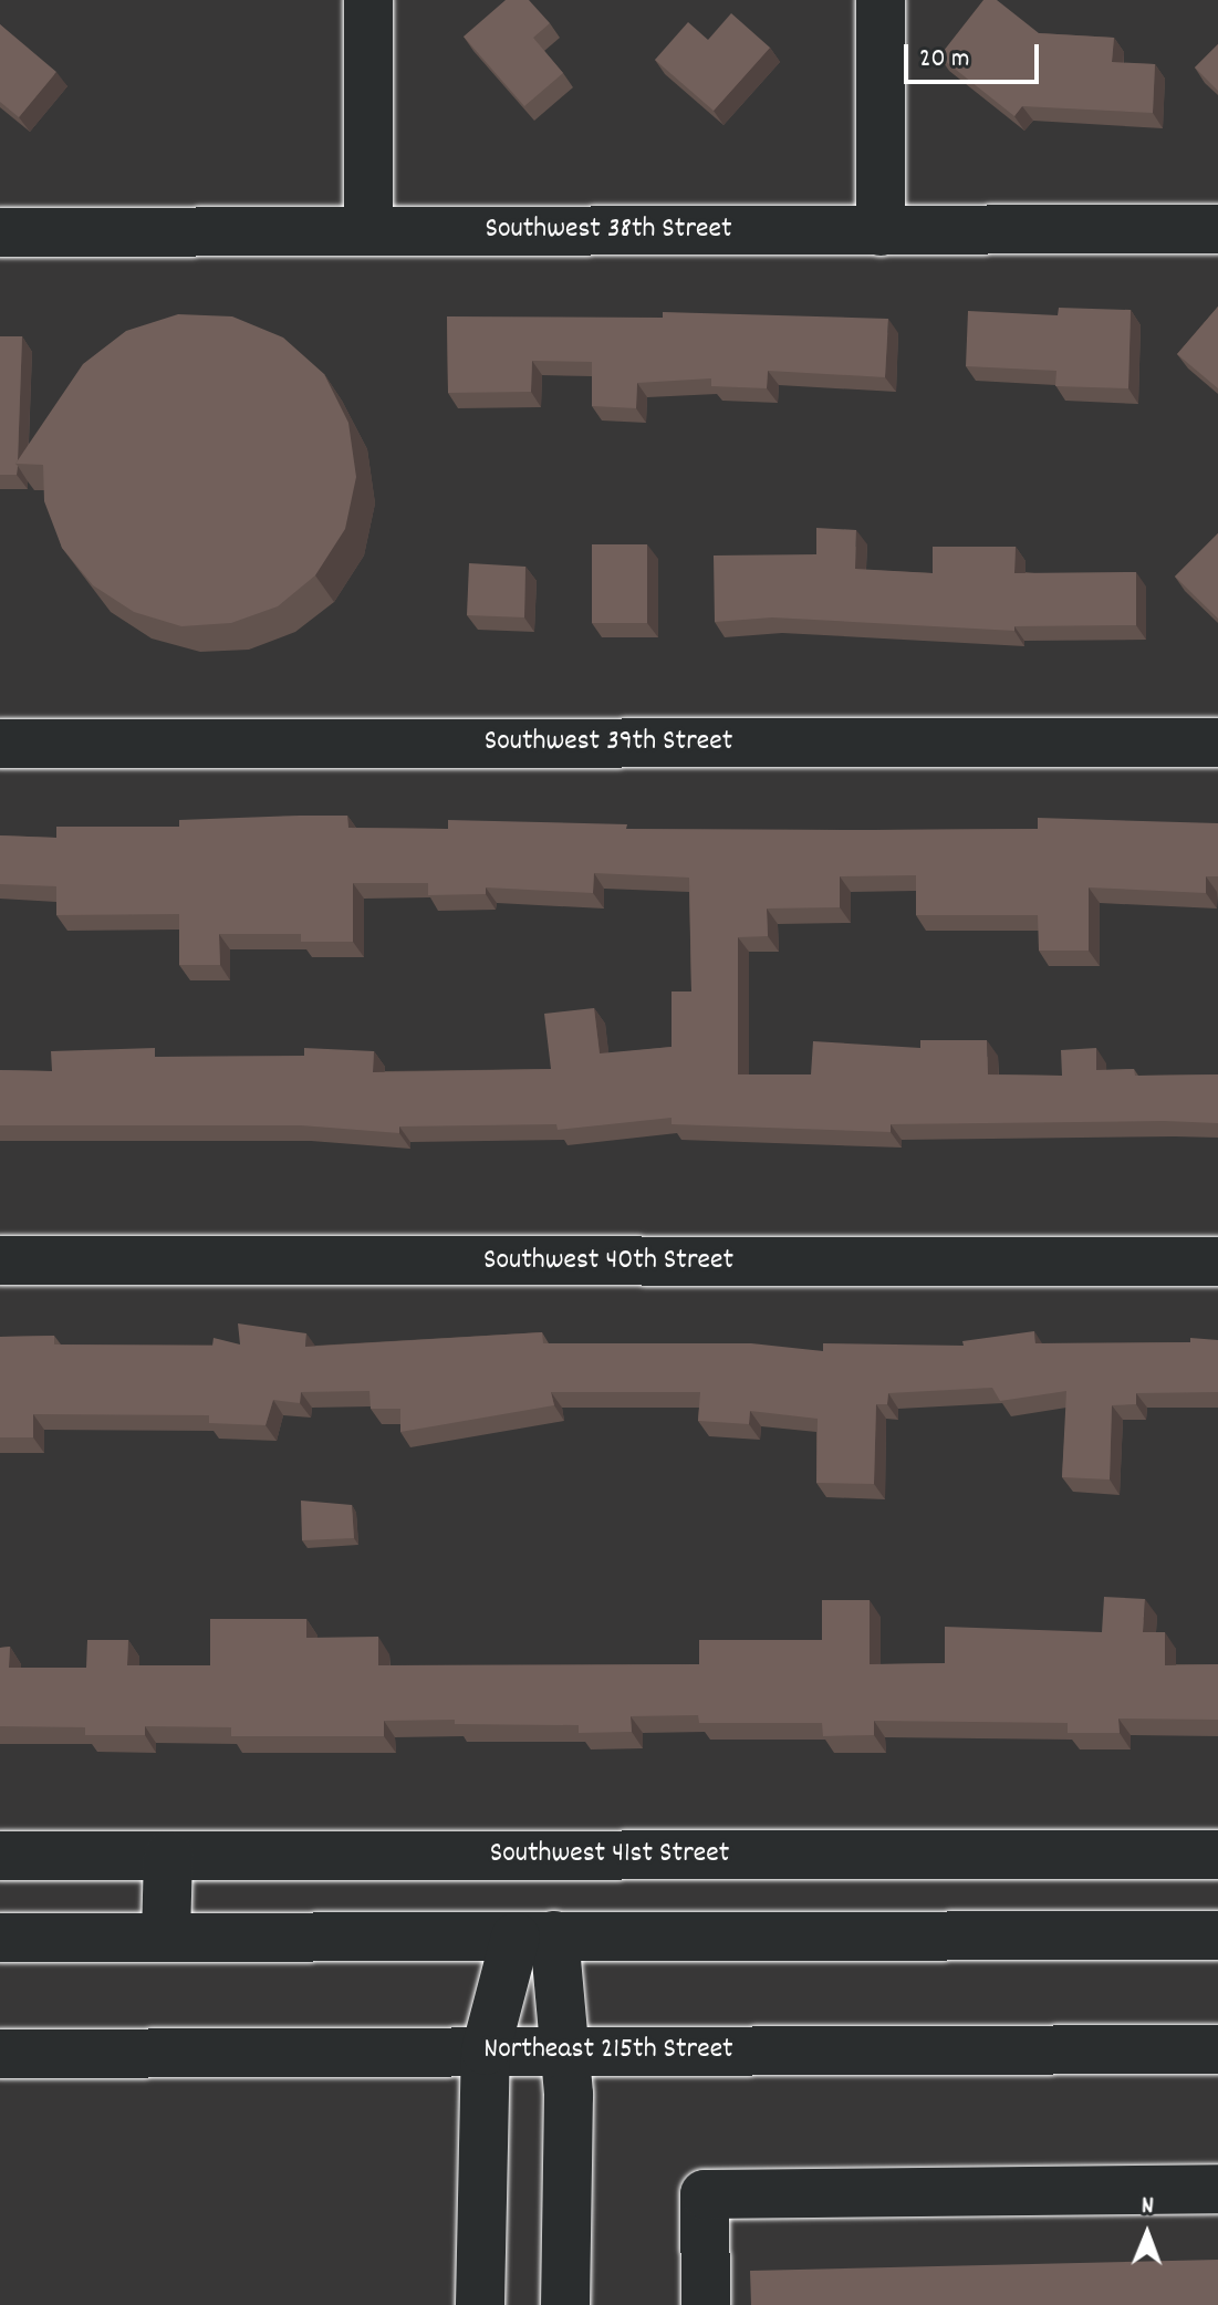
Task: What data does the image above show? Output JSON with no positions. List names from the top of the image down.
{
  "streets": {
    "street": [
      "Southwest 38th Street",
      "Southwest 39th Street",
      "Southwest 40th Street",
      "Southwest 41st Street",
      "Northeast 215th Street"
    ]
  },
  "scale_bar": "20 m",
  "north": "top"
}
